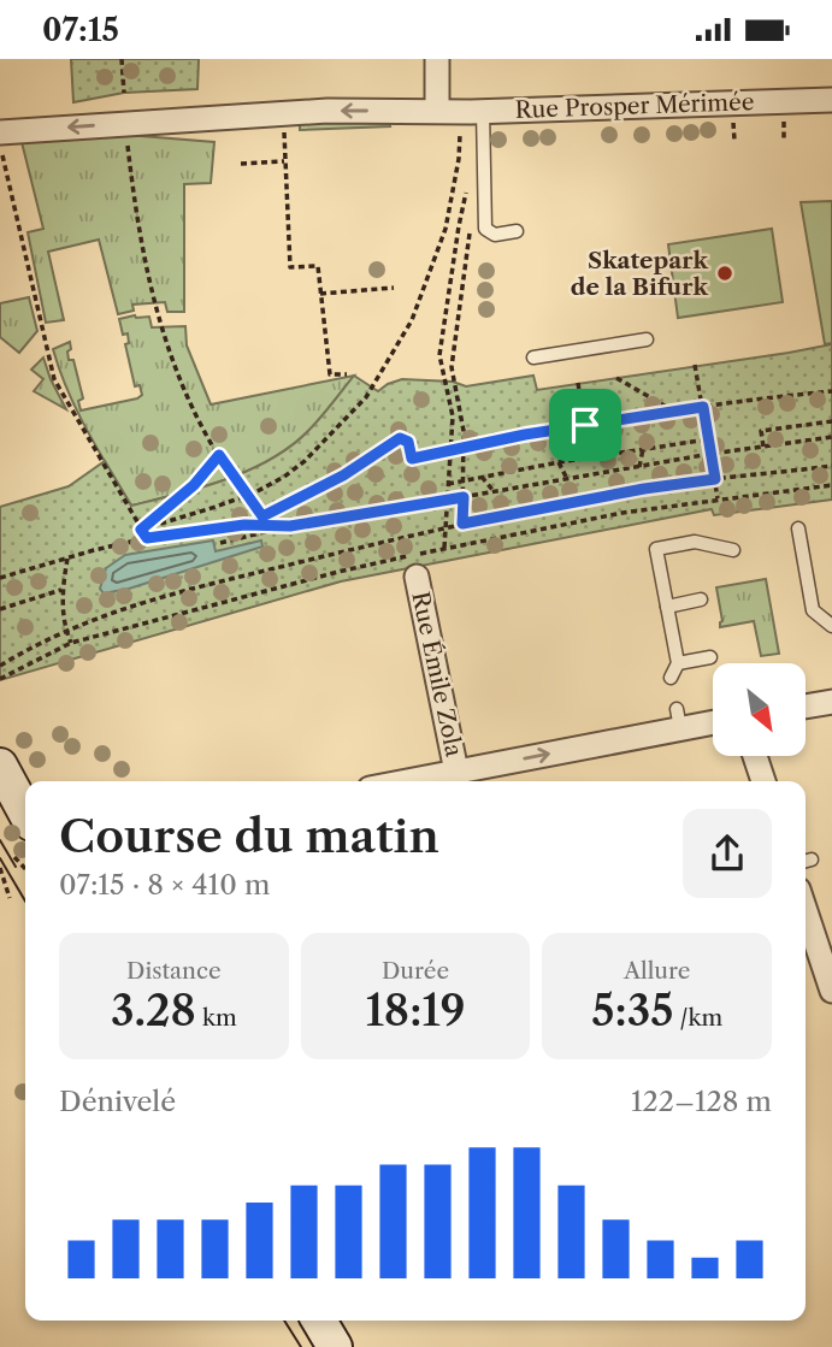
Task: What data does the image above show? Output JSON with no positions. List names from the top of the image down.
{
  "streets": {
    "street": ["Rue Prosper Mérimée", "Rue Émile Zola"]
  },
  "one_way": ["Rue Prosper Mérimée", "Rue Émile Zola"],
  "places": ["Skatepark de la Bifurk"],
  "north": "bottom right",
  "page": {
    "status": "07:15",
    "heading": ["Course du matin", "07:15 · 8 × 410 m"],
    "stats": [
      ["Distance", "3.28 km"],
      ["Durée", "18:19"],
      ["Allure", "5:35 /km"]
    ],
    "chart": ["Dénivelé", "122–128 m"]
  }
}
